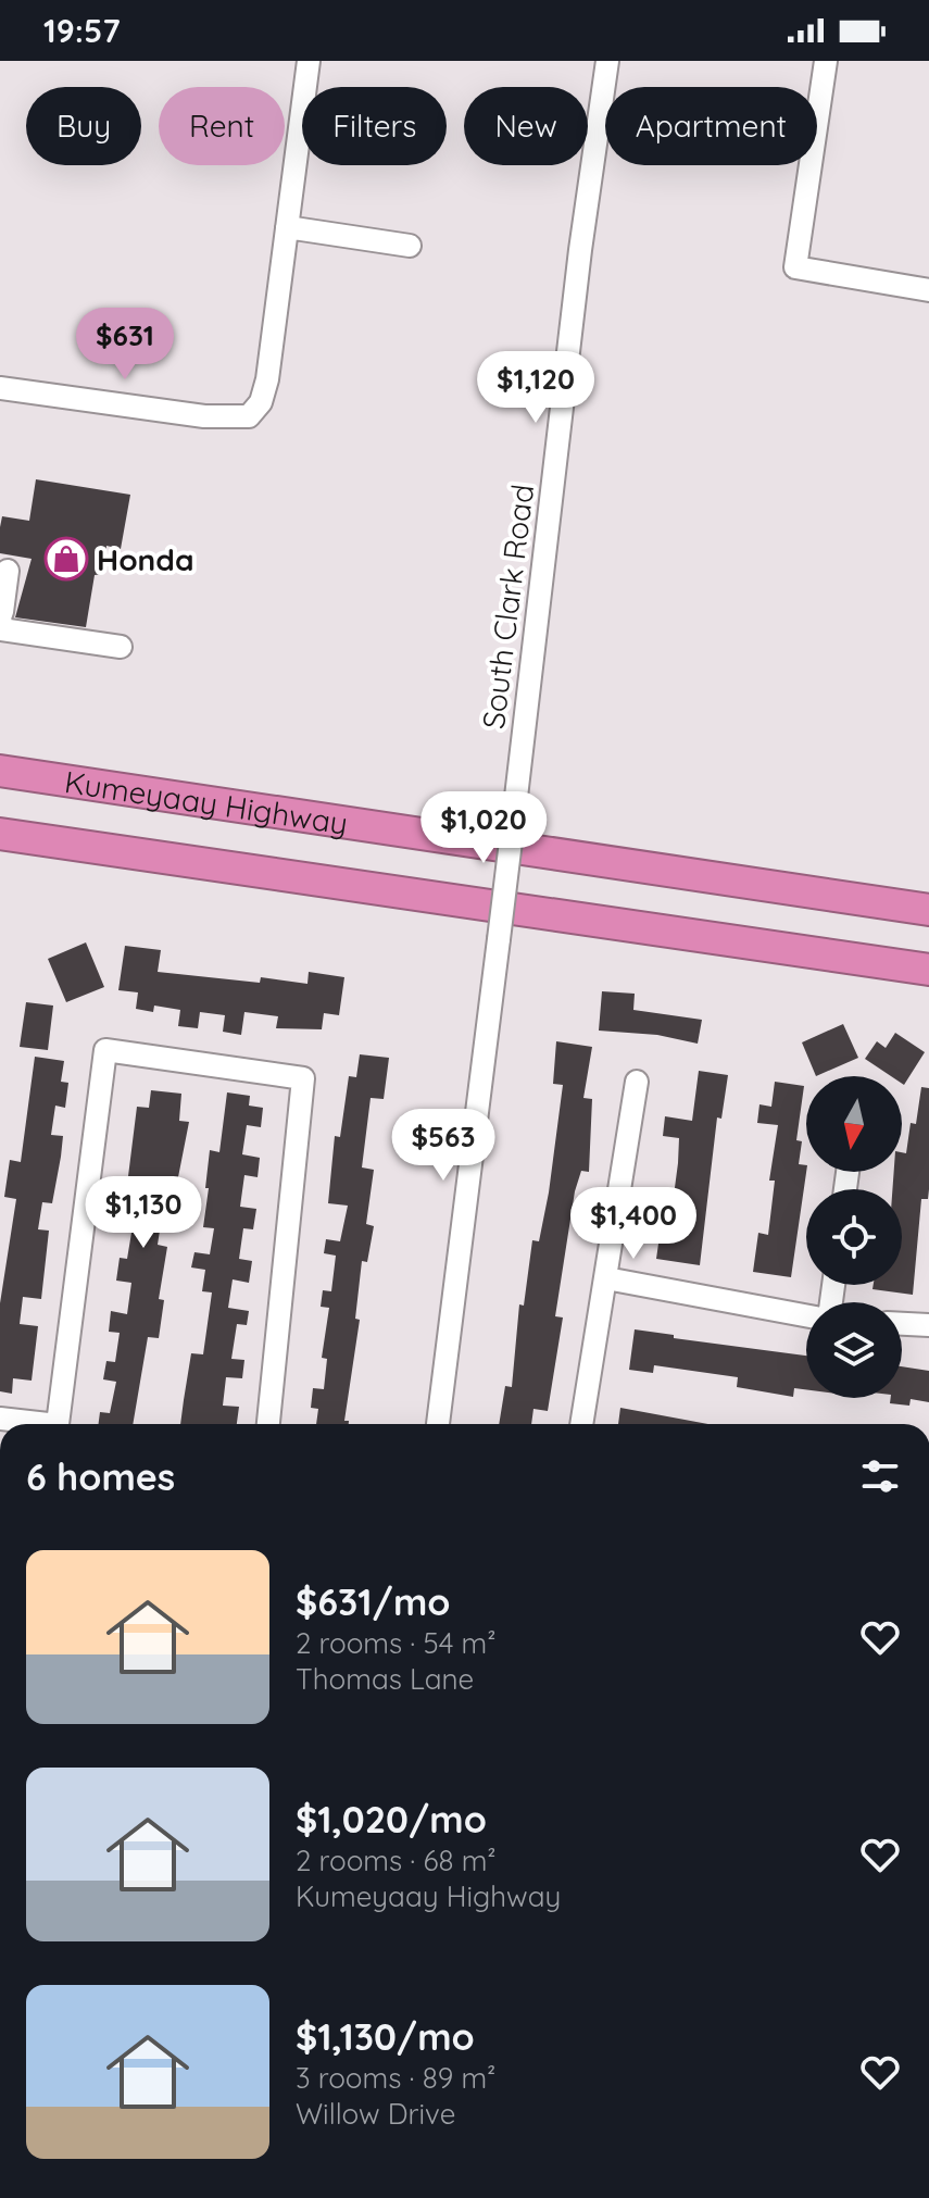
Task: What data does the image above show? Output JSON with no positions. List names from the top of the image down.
{
  "streets": {
    "highway": ["Kumeyaay Highway"],
    "street": ["South Clark Road"]
  },
  "places": {
    "shop": ["Honda"]
  },
  "north": "bottom",
  "page": {
    "status": "19:57",
    "chip": [
      "Buy",
      "Rent",
      "Filters",
      "New",
      "Apartment"
    ],
    "price": [
      "$631",
      "$1,120",
      "$1,020",
      "$563",
      "$1,130",
      "$1,400"
    ],
    "heading": "6 homes",
    "list": [
      {
        "name": "$631/mo",
        "note": "2 rooms · 54 m² · Thomas Lane"
      },
      {
        "name": "$1,020/mo",
        "note": "2 rooms · 68 m² · Kumeyaay Highway"
      },
      {
        "name": "$1,130/mo",
        "note": "3 rooms · 89 m² · Willow Drive"
      }
    ]
  }
}
